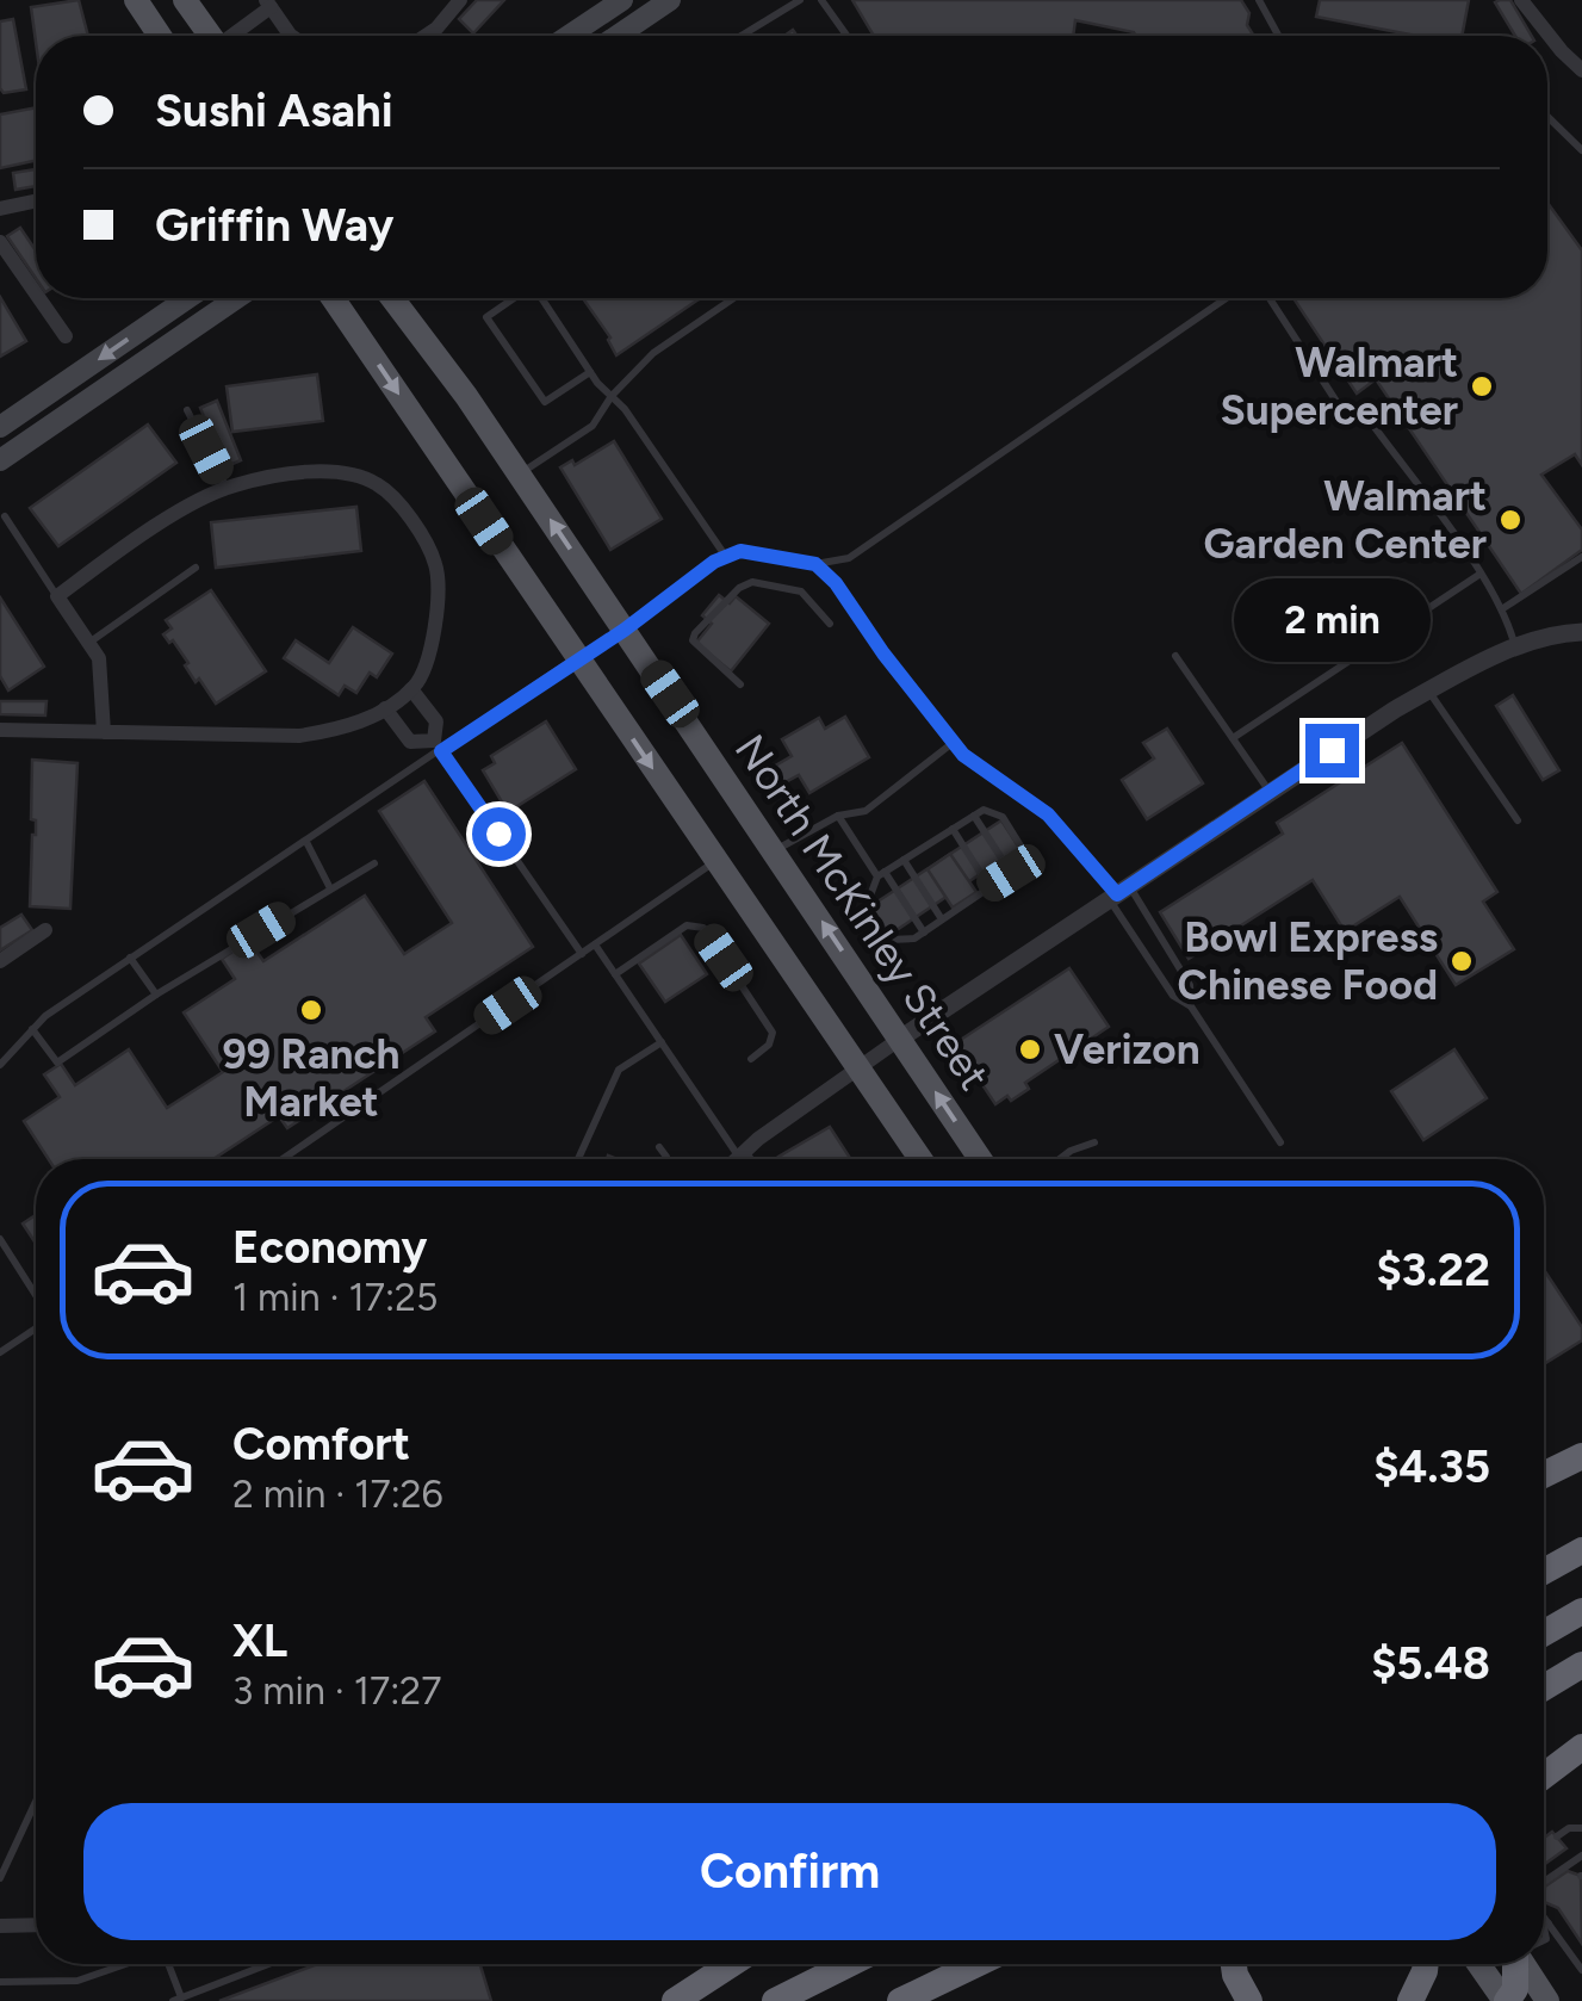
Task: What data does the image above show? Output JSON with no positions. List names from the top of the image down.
{
  "streets": {
    "main road": ["North McKinley Street"]
  },
  "places": [
    "Walmart Supercenter",
    "Walmart Garden Center",
    "Bowl Express Chinese Food",
    "99 Ranch Market",
    "Verizon"
  ],
  "page": {
    "banner": ["Sushi Asahi", "Griffin Way"],
    "bubble": "2 min",
    "list": [
      {
        "name": "Economy",
        "note": "1 min · 17:25",
        "value": "$3.22"
      },
      {
        "name": "Comfort",
        "note": "2 min · 17:26",
        "value": "$4.35"
      },
      {
        "name": "XL",
        "note": "3 min · 17:27",
        "value": "$5.48"
      }
    ],
    "buttons": "Confirm"
  }
}
